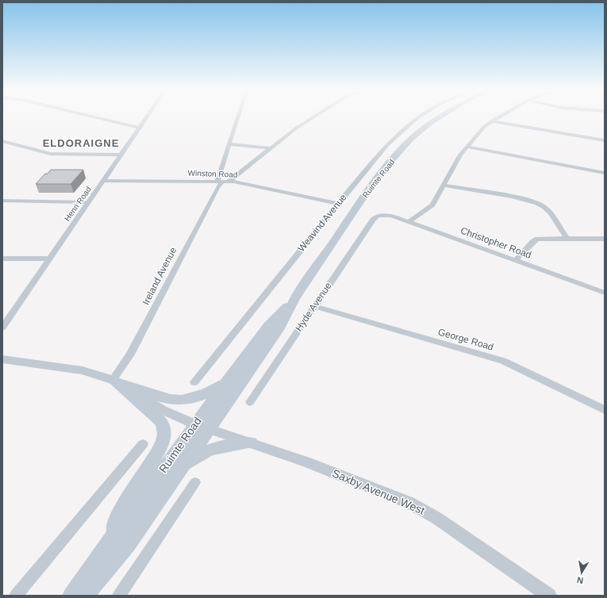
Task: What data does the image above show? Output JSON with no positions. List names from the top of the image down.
{
  "streets": {
    "main road": ["Ruimte Road"],
    "street": [
      "Winston Road",
      "Henri Road",
      "Weavind Avenue",
      "Christopher Road",
      "Ireland Avenue",
      "Hyde Avenue",
      "George Road",
      "Saxby Avenue West"
    ]
  },
  "crossings": [
    ["Winston Road", "Henri Road"],
    ["Winston Road", "Weavind Avenue"],
    ["Winston Road", "Ireland Avenue"],
    ["Ruimte Road", "Saxby Avenue West"],
    ["Christopher Road", "Hyde Avenue"],
    ["Ireland Avenue", "Saxby Avenue West"],
    ["Hyde Avenue", "George Road"]
  ],
  "districts": ["ELDORAIGNE"],
  "north": "bottom"
}
